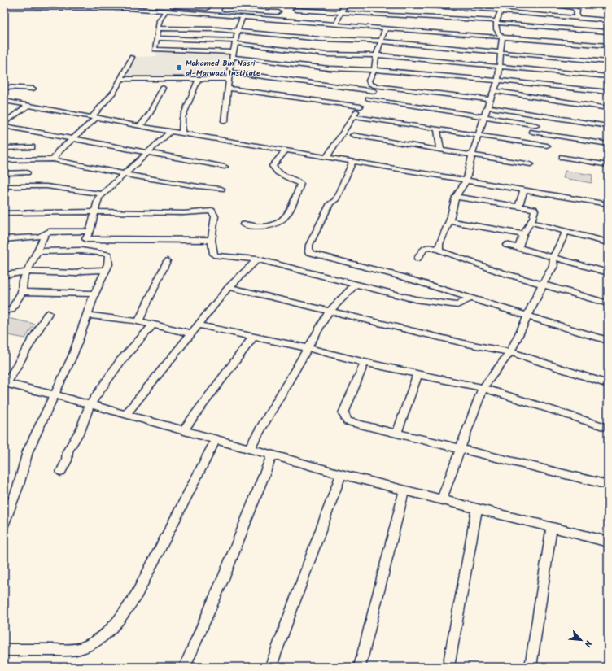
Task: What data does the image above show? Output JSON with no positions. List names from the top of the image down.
{
  "places": ["Mohamed Bin Nasri al-Marwazi Institute"],
  "north": "bottom right"
}
